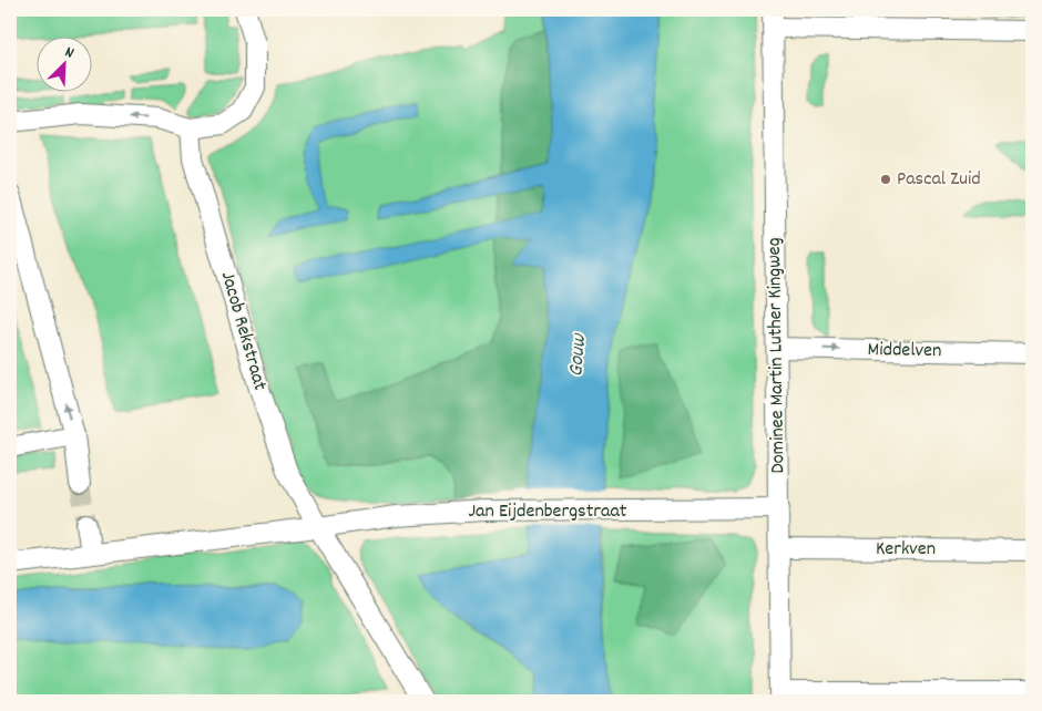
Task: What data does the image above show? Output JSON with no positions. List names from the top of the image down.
{
  "streets": {
    "street": [
      "Jacob Rekstraat",
      "Middelven",
      "Dominee Martin Luther Kingweg",
      "Jan Eijdenbergstraat",
      "Kerkven"
    ]
  },
  "crossings": [
    ["Jacob Rekstraat", "Jan Eijdenbergstraat"],
    ["Middelven", "Dominee Martin Luther Kingweg"],
    ["Dominee Martin Luther Kingweg", "Jan Eijdenbergstraat"],
    ["Dominee Martin Luther Kingweg", "Kerkven"]
  ],
  "one_way": ["Middelven"],
  "water": ["Gouw"],
  "places": ["Pascal Zuid"],
  "north": "top right"
}
